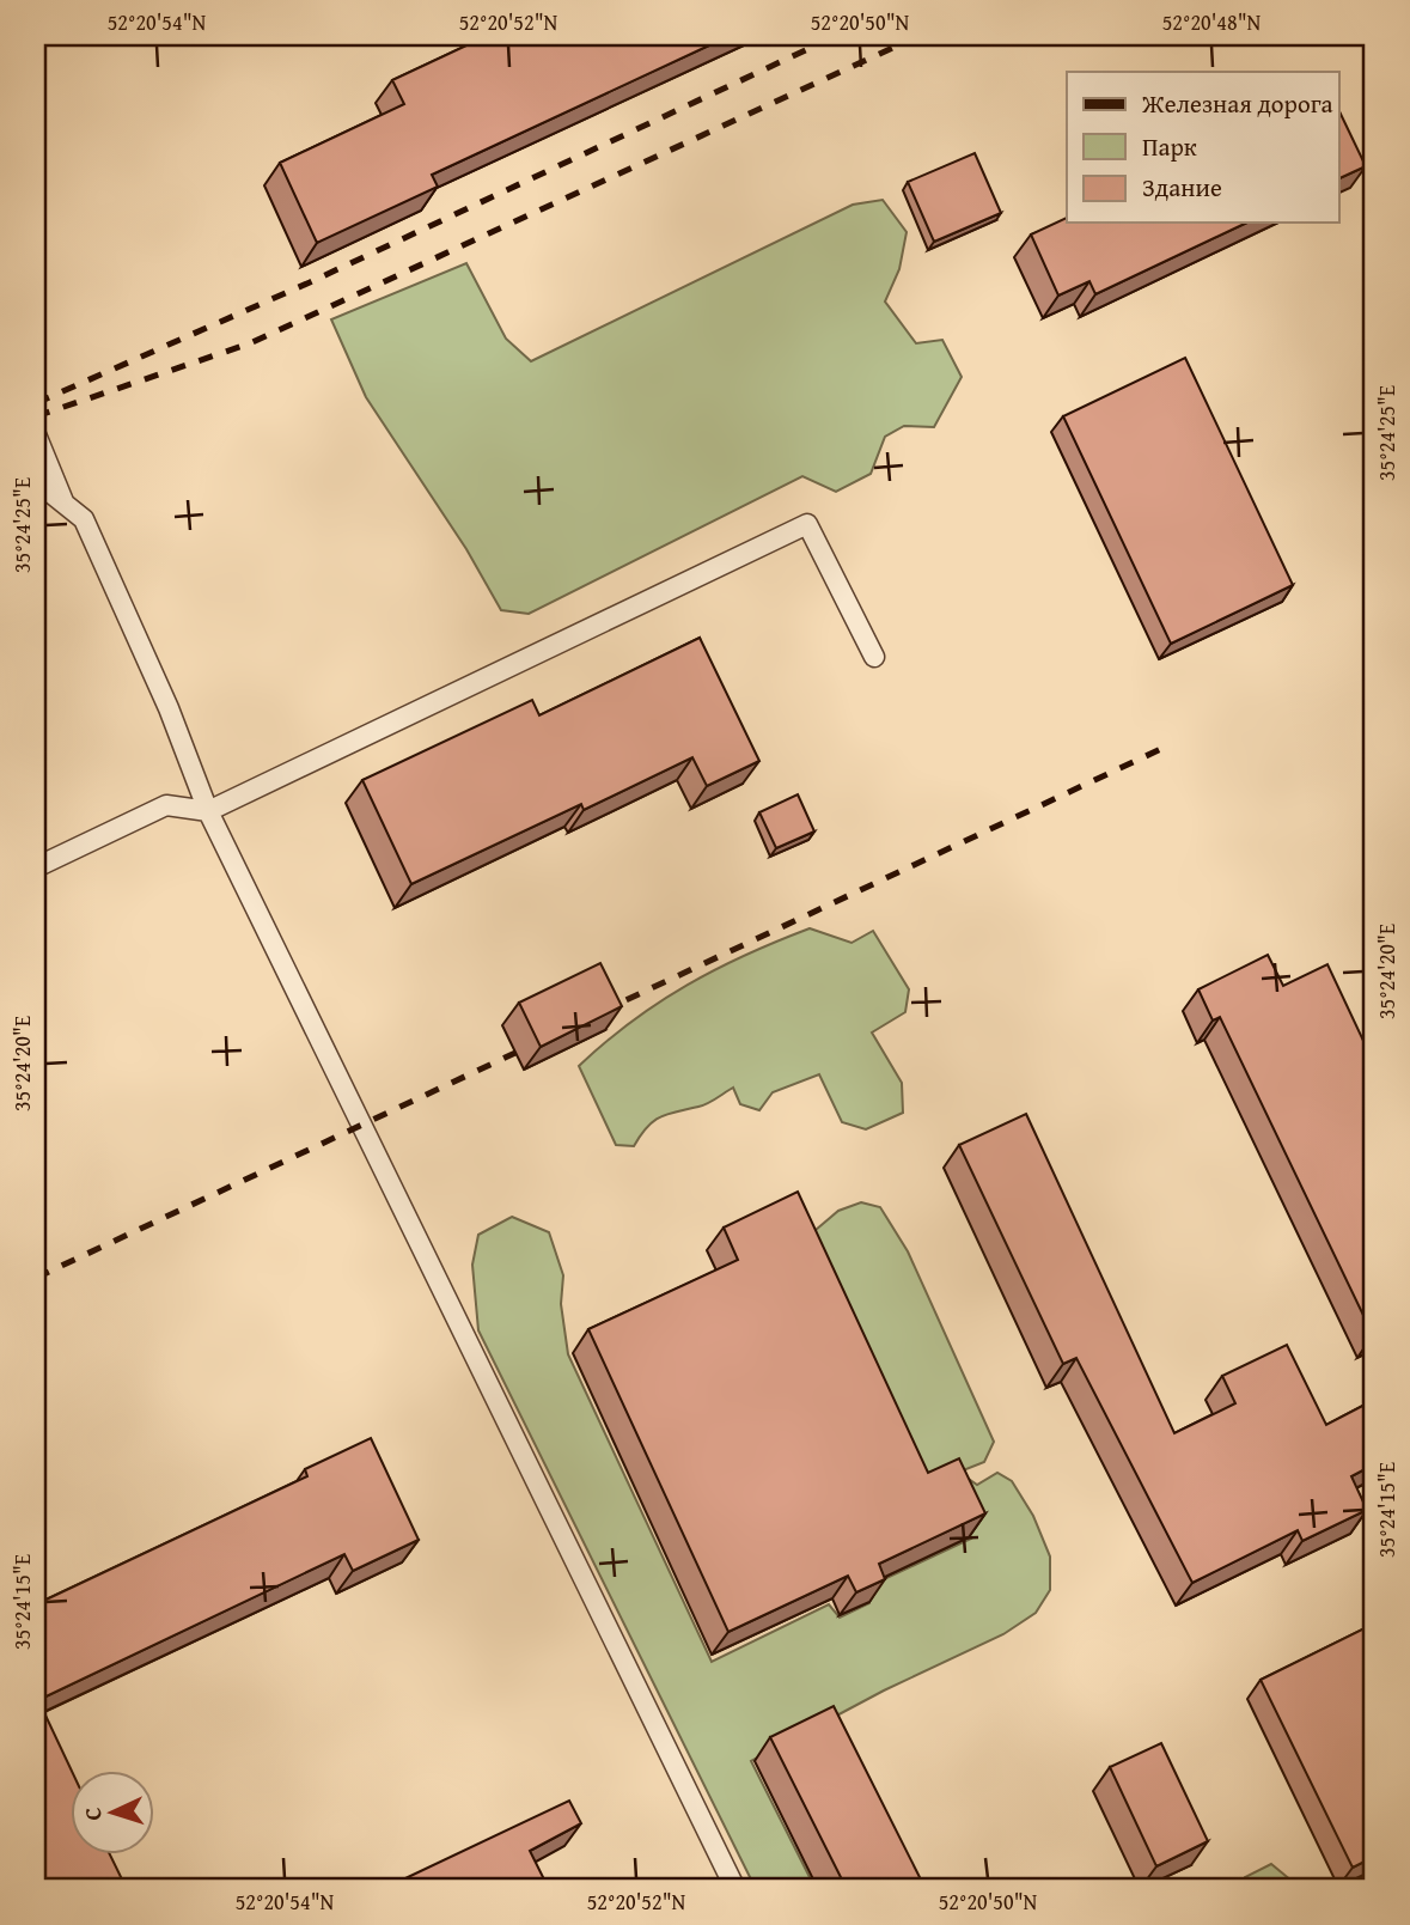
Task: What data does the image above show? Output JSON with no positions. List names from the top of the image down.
{
  "legend": ["Железная дорога", "Парк", "Здание"],
  "north": "left",
  "coordinates": [
    "52°20'54\"N",
    "52°20'52\"N",
    "52°20'50\"N",
    "52°20'48\"N",
    "35°24'25\"E",
    "35°24'20\"E",
    "35°24'15\"E"
  ]
}
